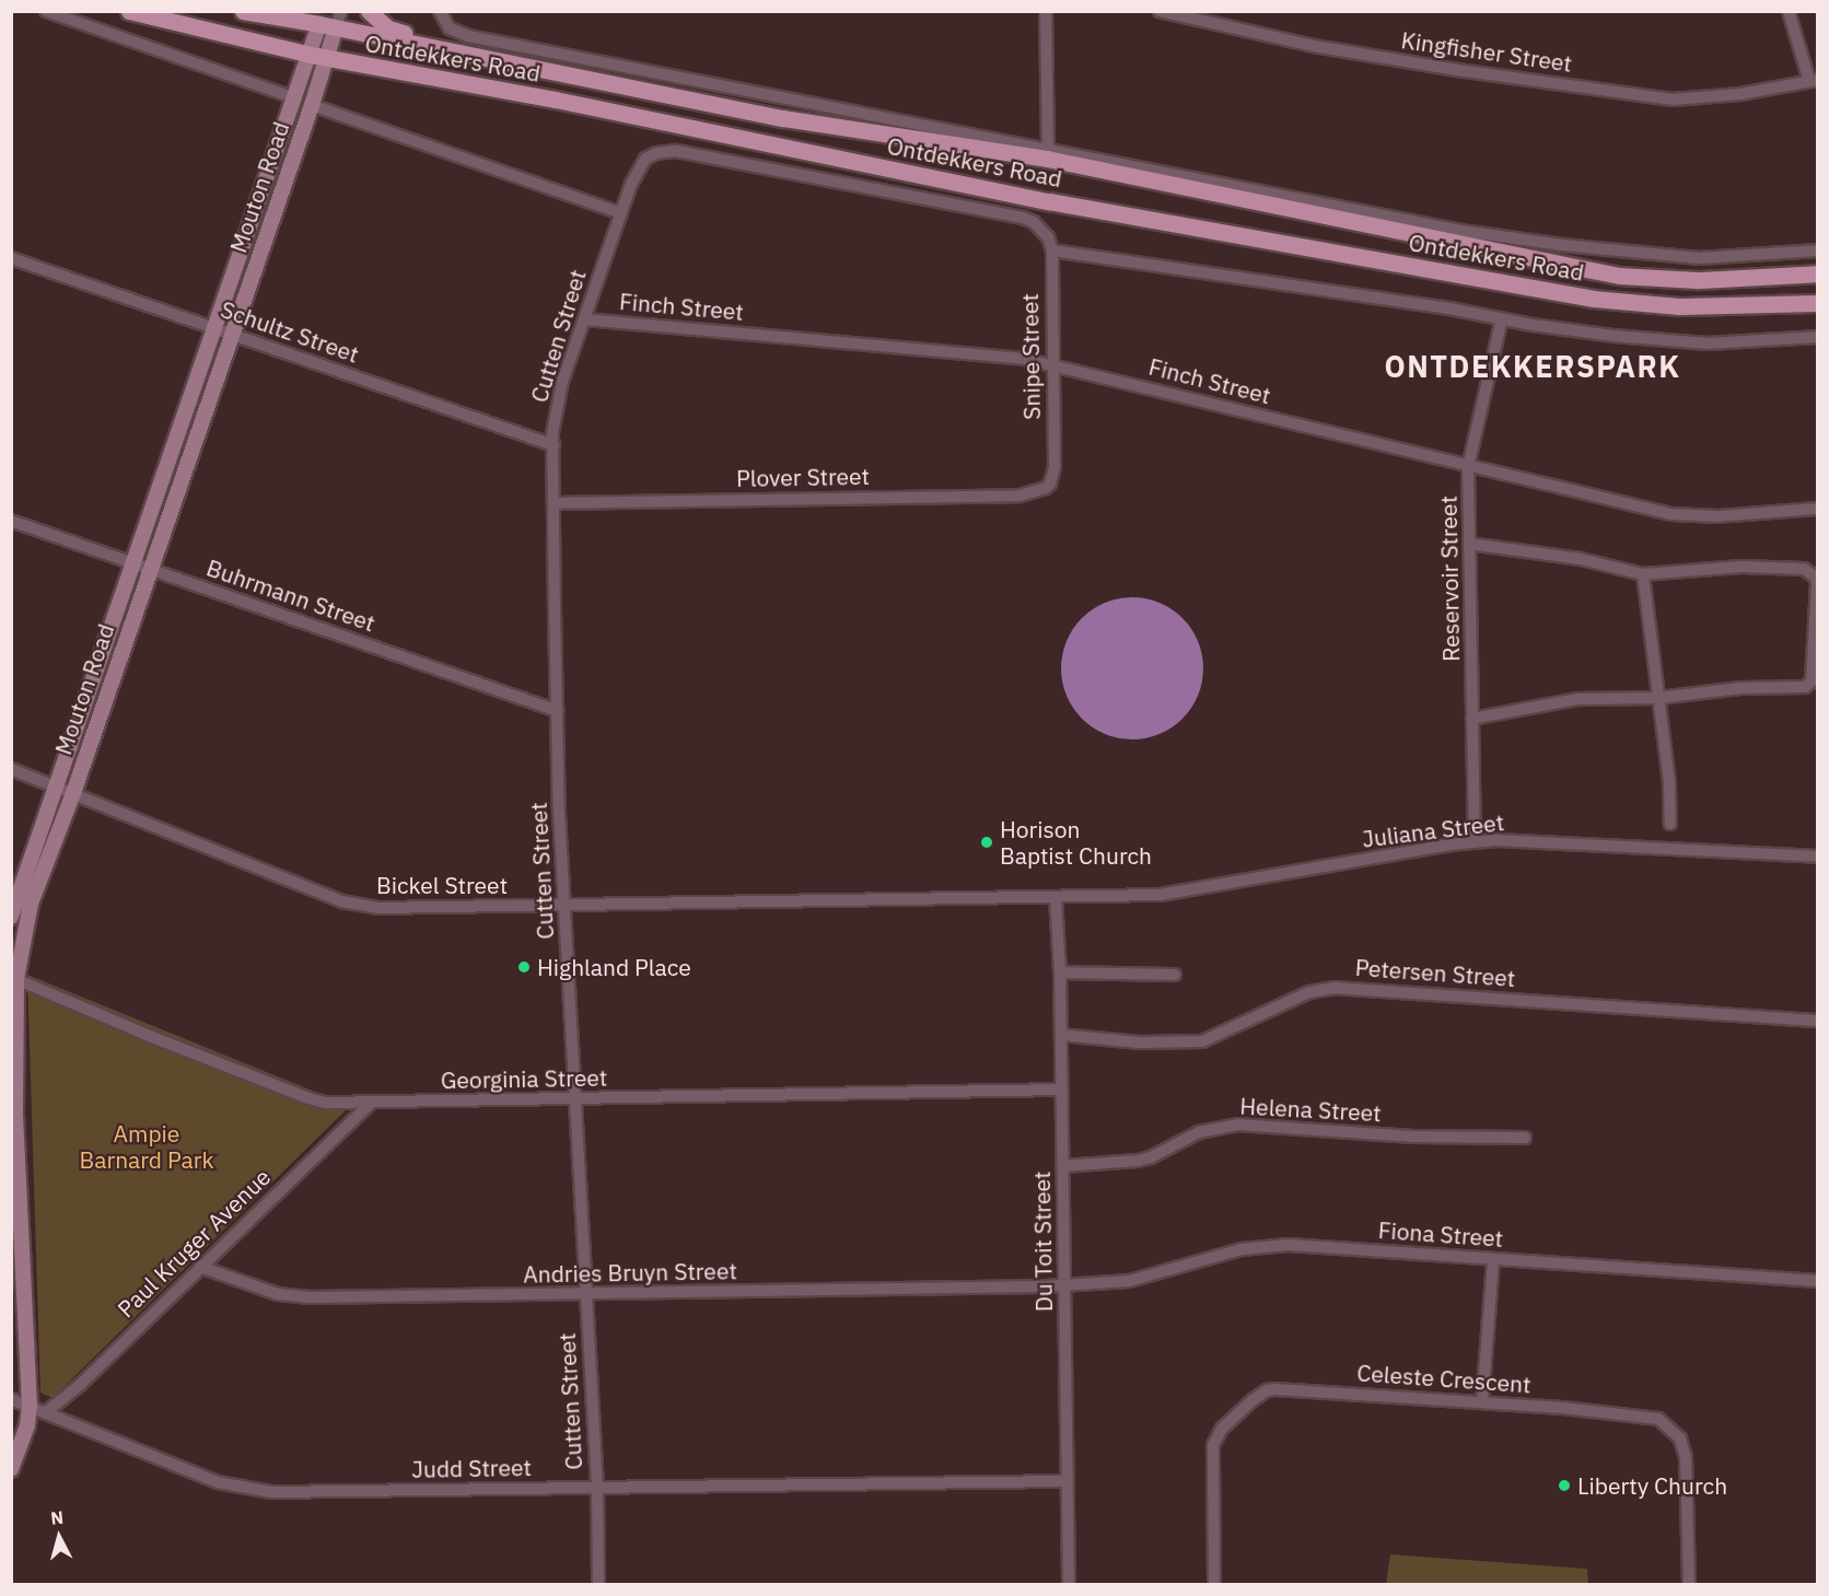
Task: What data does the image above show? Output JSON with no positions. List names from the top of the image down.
{
  "streets": {
    "main road": ["Ontdekkers Road", "Mouton Road"],
    "street": [
      "Kingfisher Street",
      "Finch Street",
      "Schultz Street",
      "Cutten Street",
      "Snipe Street",
      "Plover Street",
      "Reservoir Street",
      "Buhrmann Street",
      "Juliana Street",
      "Bickel Street",
      "Petersen Street",
      "Georginia Street",
      "Helena Street",
      "Fiona Street",
      "Du Toit Street",
      "Paul Kruger Avenue",
      "Andries Bruyn Street",
      "Celeste Crescent",
      "Judd Street"
    ]
  },
  "crossings": [
    ["Ontdekkers Road", "Mouton Road"],
    ["Ontdekkers Road", "Cutten Street"],
    ["Ontdekkers Road", "Snipe Street"],
    ["Mouton Road", "Schultz Street"],
    ["Mouton Road", "Buhrmann Street"],
    ["Mouton Road", "Bickel Street"],
    ["Mouton Road", "Georginia Street"],
    ["Mouton Road", "Judd Street"],
    ["Finch Street", "Cutten Street"],
    ["Finch Street", "Snipe Street"],
    ["Finch Street", "Reservoir Street"],
    ["Schultz Street", "Cutten Street"],
    ["Cutten Street", "Plover Street"],
    ["Cutten Street", "Buhrmann Street"],
    ["Cutten Street", "Bickel Street"],
    ["Cutten Street", "Georginia Street"],
    ["Cutten Street", "Andries Bruyn Street"],
    ["Cutten Street", "Judd Street"],
    ["Snipe Street", "Plover Street"],
    ["Reservoir Street", "Juliana Street"],
    ["Juliana Street", "Bickel Street"],
    ["Juliana Street", "Du Toit Street"],
    ["Bickel Street", "Du Toit Street"],
    ["Petersen Street", "Du Toit Street"],
    ["Georginia Street", "Du Toit Street"],
    ["Georginia Street", "Paul Kruger Avenue"],
    ["Helena Street", "Du Toit Street"],
    ["Fiona Street", "Du Toit Street"],
    ["Fiona Street", "Andries Bruyn Street"],
    ["Du Toit Street", "Andries Bruyn Street"],
    ["Du Toit Street", "Judd Street"],
    ["Paul Kruger Avenue", "Andries Bruyn Street"],
    ["Paul Kruger Avenue", "Judd Street"]
  ],
  "districts": ["ONTDEKKERSPARK"],
  "parks": ["Ampie Barnard Park"],
  "places": ["Horison Baptist Church", "Highland Place", "Liberty Church"],
  "north": "top"
}
